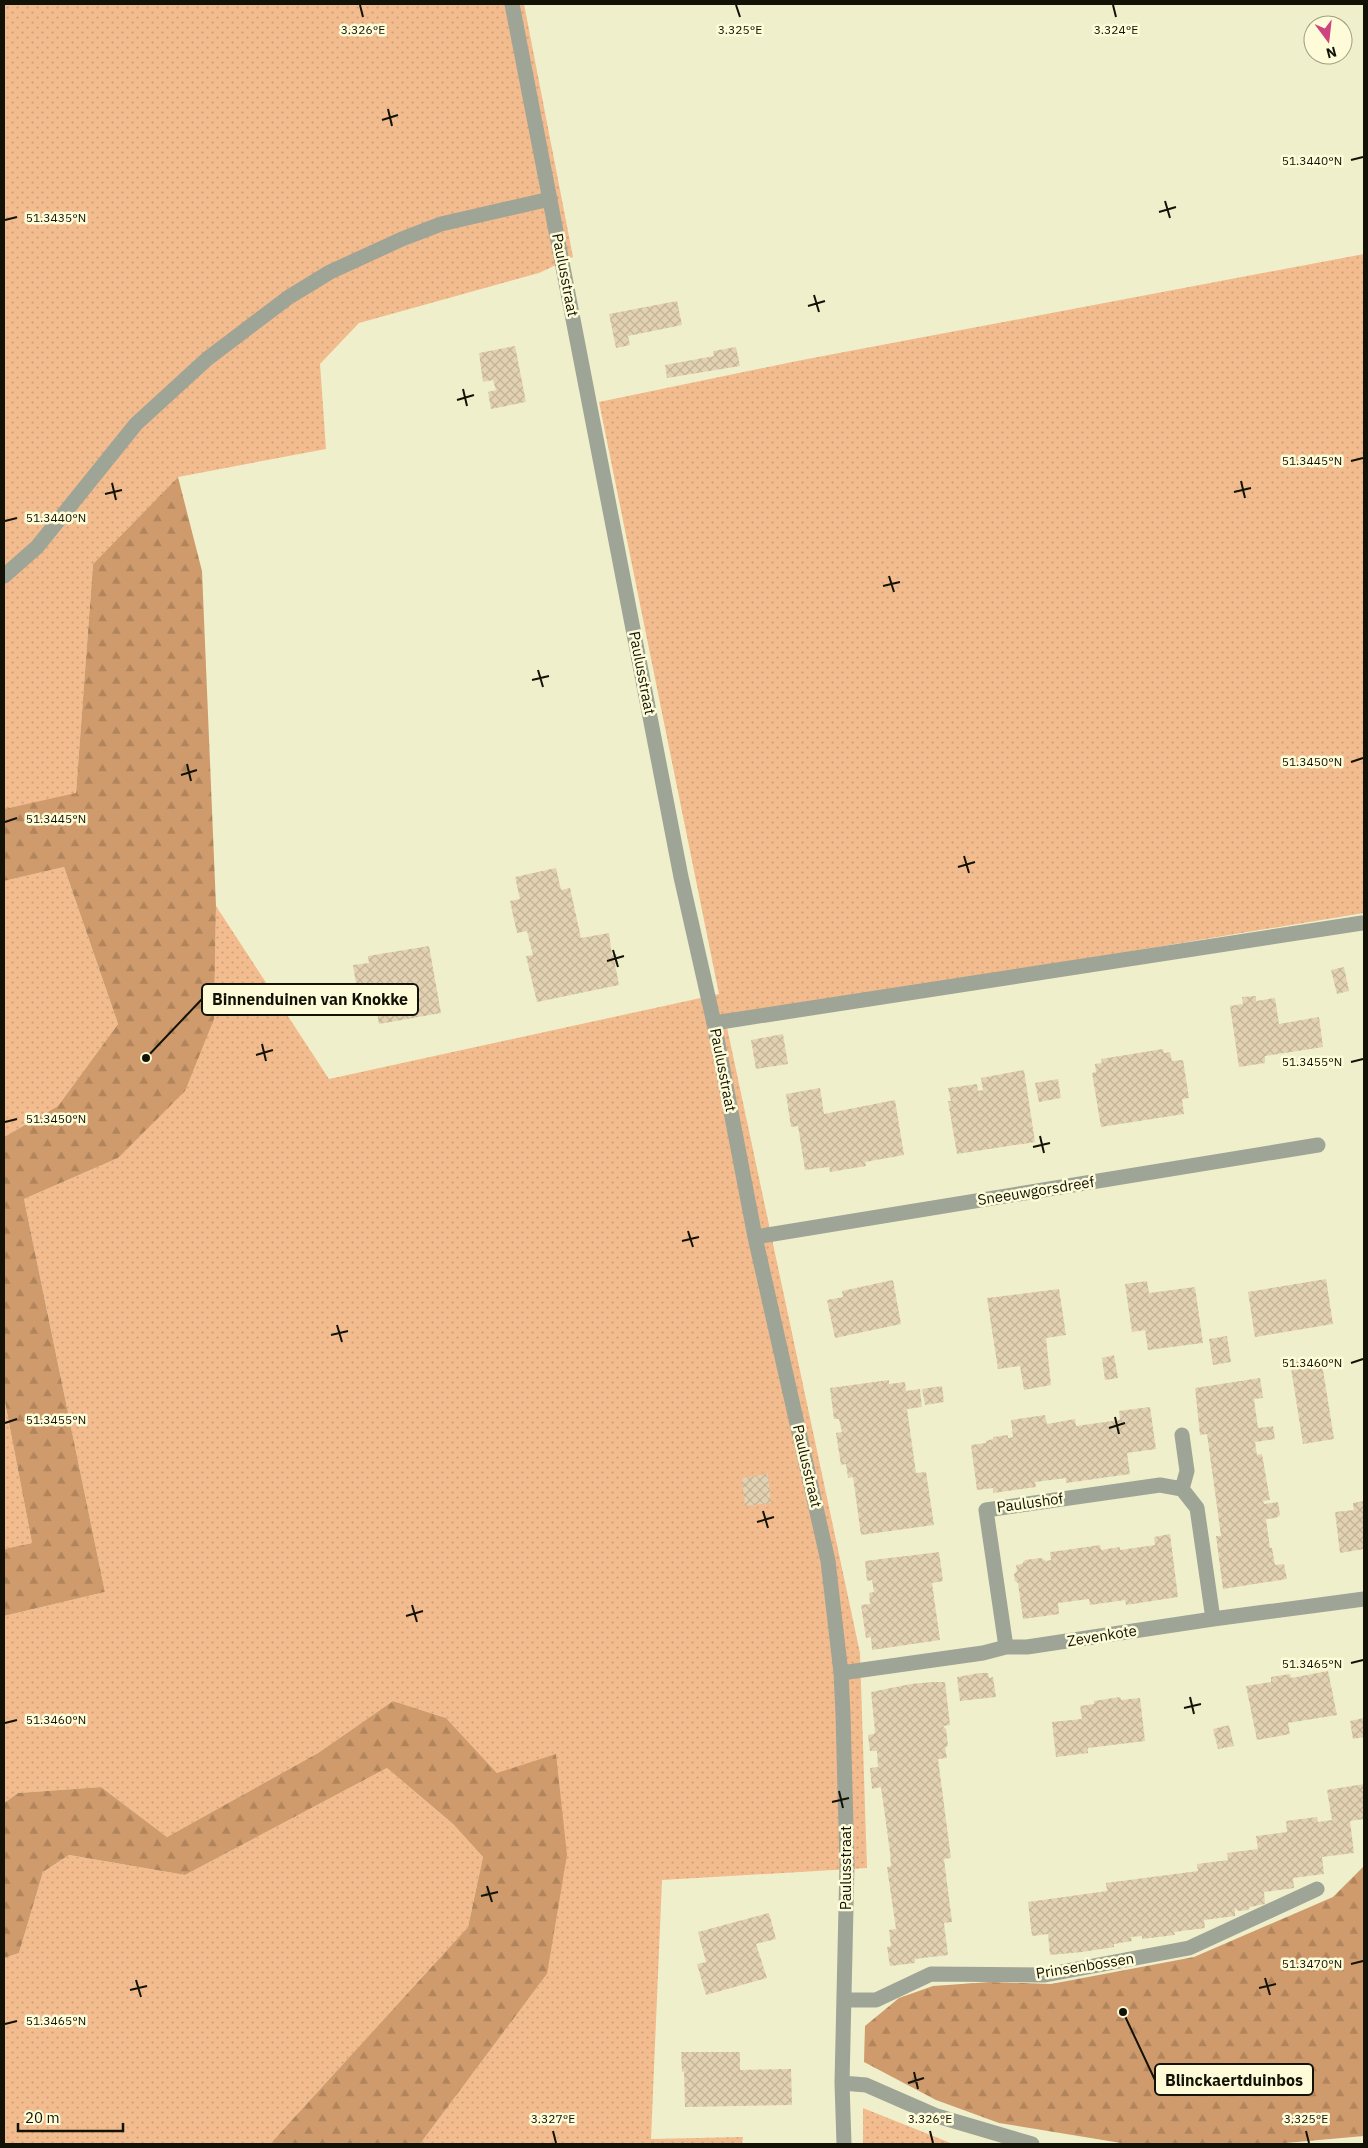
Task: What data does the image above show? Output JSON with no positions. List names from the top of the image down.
{
  "streets": {
    "street": [
      "Paulusstraat",
      "Sneeuwgorsdreef",
      "Paulushof",
      "Zevenkote",
      "Prinsenbossen"
    ]
  },
  "crossings": [
    ["Paulusstraat", "Sneeuwgorsdreef"],
    ["Paulusstraat", "Zevenkote"],
    ["Paulusstraat", "Prinsenbossen"],
    ["Paulushof", "Zevenkote"]
  ],
  "places": ["Binnenduinen van Knokke", "Blinckaertduinbos"],
  "scale_bar": "20 m",
  "north": "bottom",
  "coordinates": [
    "3.326°E",
    "3.325°E",
    "3.324°E",
    "51.3440°N",
    "51.3435°N",
    "51.3445°N",
    "51.3450°N",
    "51.3455°N",
    "51.3460°N",
    "51.3465°N",
    "51.3470°N",
    "3.327°E"
  ]
}
